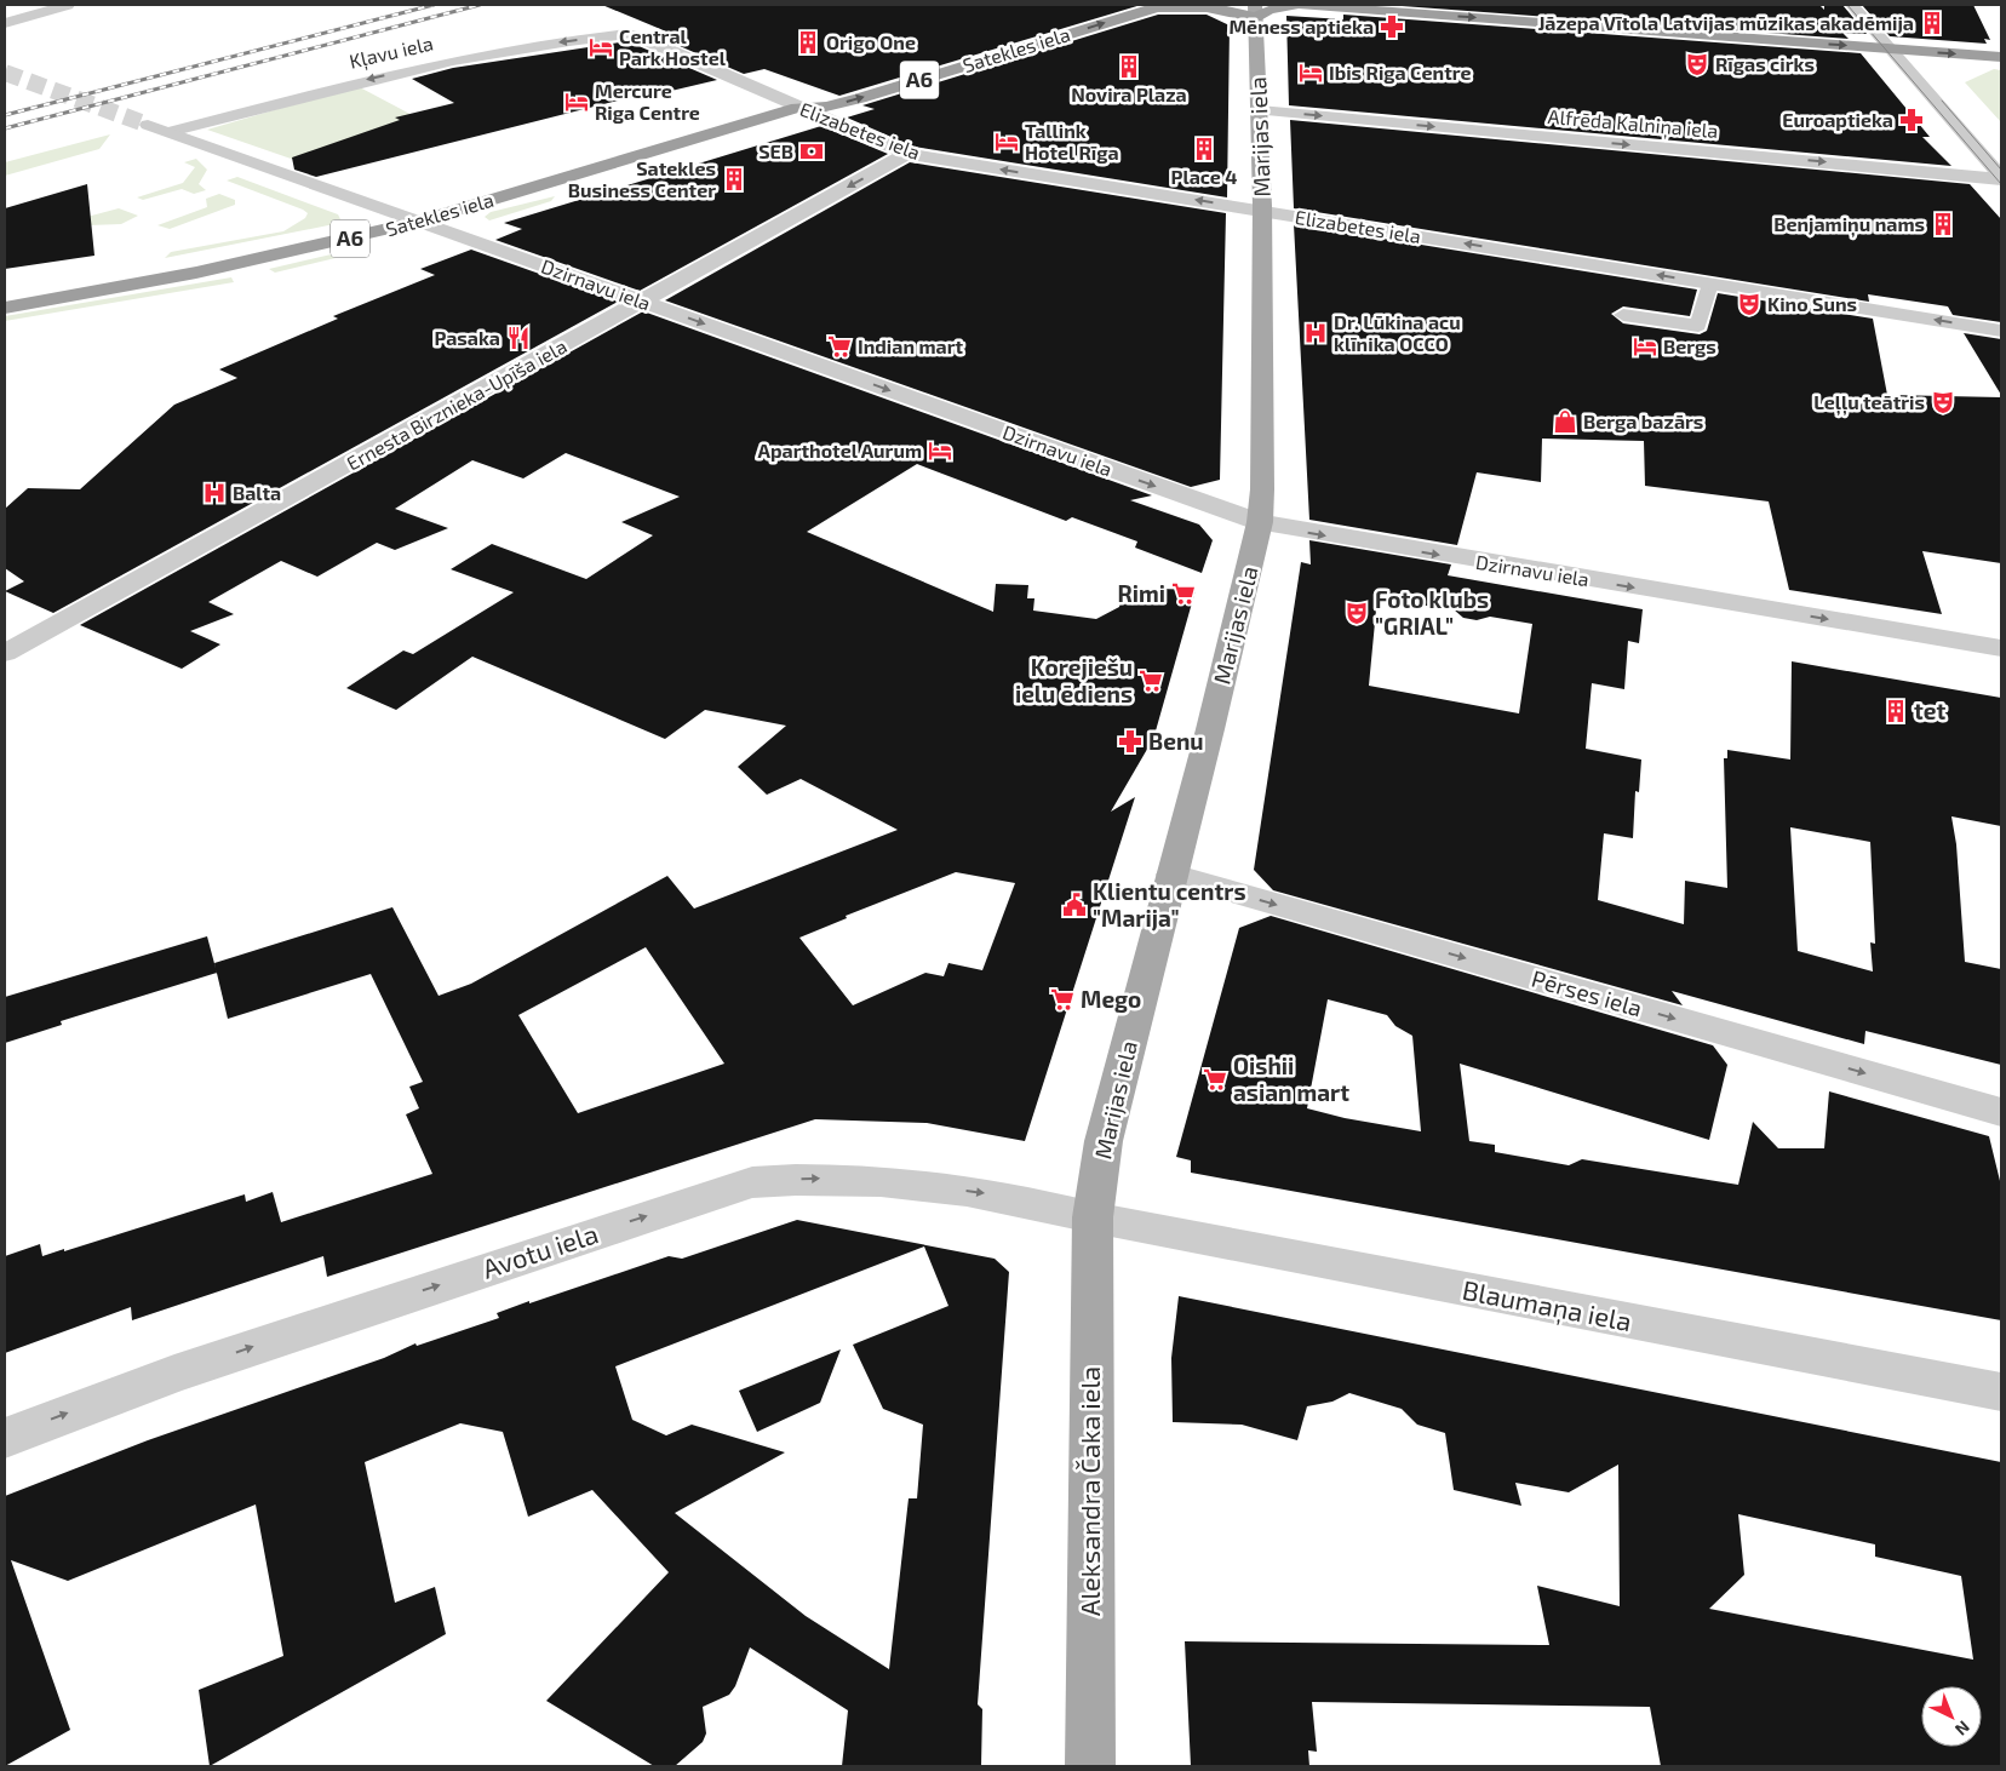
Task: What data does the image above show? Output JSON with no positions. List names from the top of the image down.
{
  "streets": {
    "highway": ["Satekles iela", "A6"],
    "main road": ["Marijas iela", "Aleksandra Čaka iela"],
    "street": [
      "Kļavu iela",
      "Alfrēda Kalniņa iela",
      "Elizabetes iela",
      "Dzirnavu iela",
      "Ernesta Birznieka-Upīša iela",
      "Pērses iela",
      "Avotu iela",
      "Blaumaņa iela"
    ]
  },
  "crossings": [
    ["Satekles iela", "Elizabetes iela"],
    ["Satekles iela", "Marijas iela"],
    ["Satekles iela", "Dzirnavu iela"],
    ["Kļavu iela", "Elizabetes iela"],
    ["Kļavu iela", "Dzirnavu iela"],
    ["Alfrēda Kalniņa iela", "Marijas iela"],
    ["Elizabetes iela", "Marijas iela"],
    ["Elizabetes iela", "Ernesta Birznieka-Upīša iela"],
    ["Marijas iela", "Dzirnavu iela"],
    ["Marijas iela", "Pērses iela"],
    ["Marijas iela", "Avotu iela"],
    ["Marijas iela", "Blaumaņa iela"],
    ["Marijas iela", "Aleksandra Čaka iela"],
    ["Dzirnavu iela", "Ernesta Birznieka-Upīša iela"],
    ["Avotu iela", "Blaumaņa iela"],
    ["Avotu iela", "Aleksandra Čaka iela"],
    ["Blaumaņa iela", "Aleksandra Čaka iela"]
  ],
  "one_way": [
    "Kļavu iela",
    "Alfrēda Kalniņa iela",
    "Elizabetes iela",
    "Dzirnavu iela",
    "Pērses iela",
    "Avotu iela"
  ],
  "places": {
    "building": [
      "Jāzepa Vītola Latvijas mūzikas akadēmija",
      "Origo One",
      "Novira Plaza",
      "Place 4",
      "Satekles Business Center",
      "Benjamiņu nams",
      "tet"
    ],
    "pharmacy": ["Mēness aptieka", "Euroaptieka", "Benu"],
    "hotel": [
      "Central Park Hostel",
      "Ibis Riga Centre",
      "Mercure Riga Centre",
      "Tallink Hotel Rīga",
      "Bergs",
      "Aparthotel Aurum"
    ],
    "theatre": [
      "Rīgas cirks",
      "Kino Suns",
      "Leļļu teātris",
      "Foto klubs \"GRIAL\""
    ],
    "bank": ["SEB"],
    "hospital": ["Dr. Lūkina acu klīnika OCCO", "Balta"],
    "restaurant": ["Pasaka"],
    "supermarket": [
      "Indian mart",
      "Rimi",
      "Korejiešu ielu ēdiens",
      "Mego",
      "Oishii asian mart"
    ],
    "shop": ["Berga bazārs"],
    "public building": ["Klientu centrs \"Marija\""]
  },
  "north": "bottom right"
}
